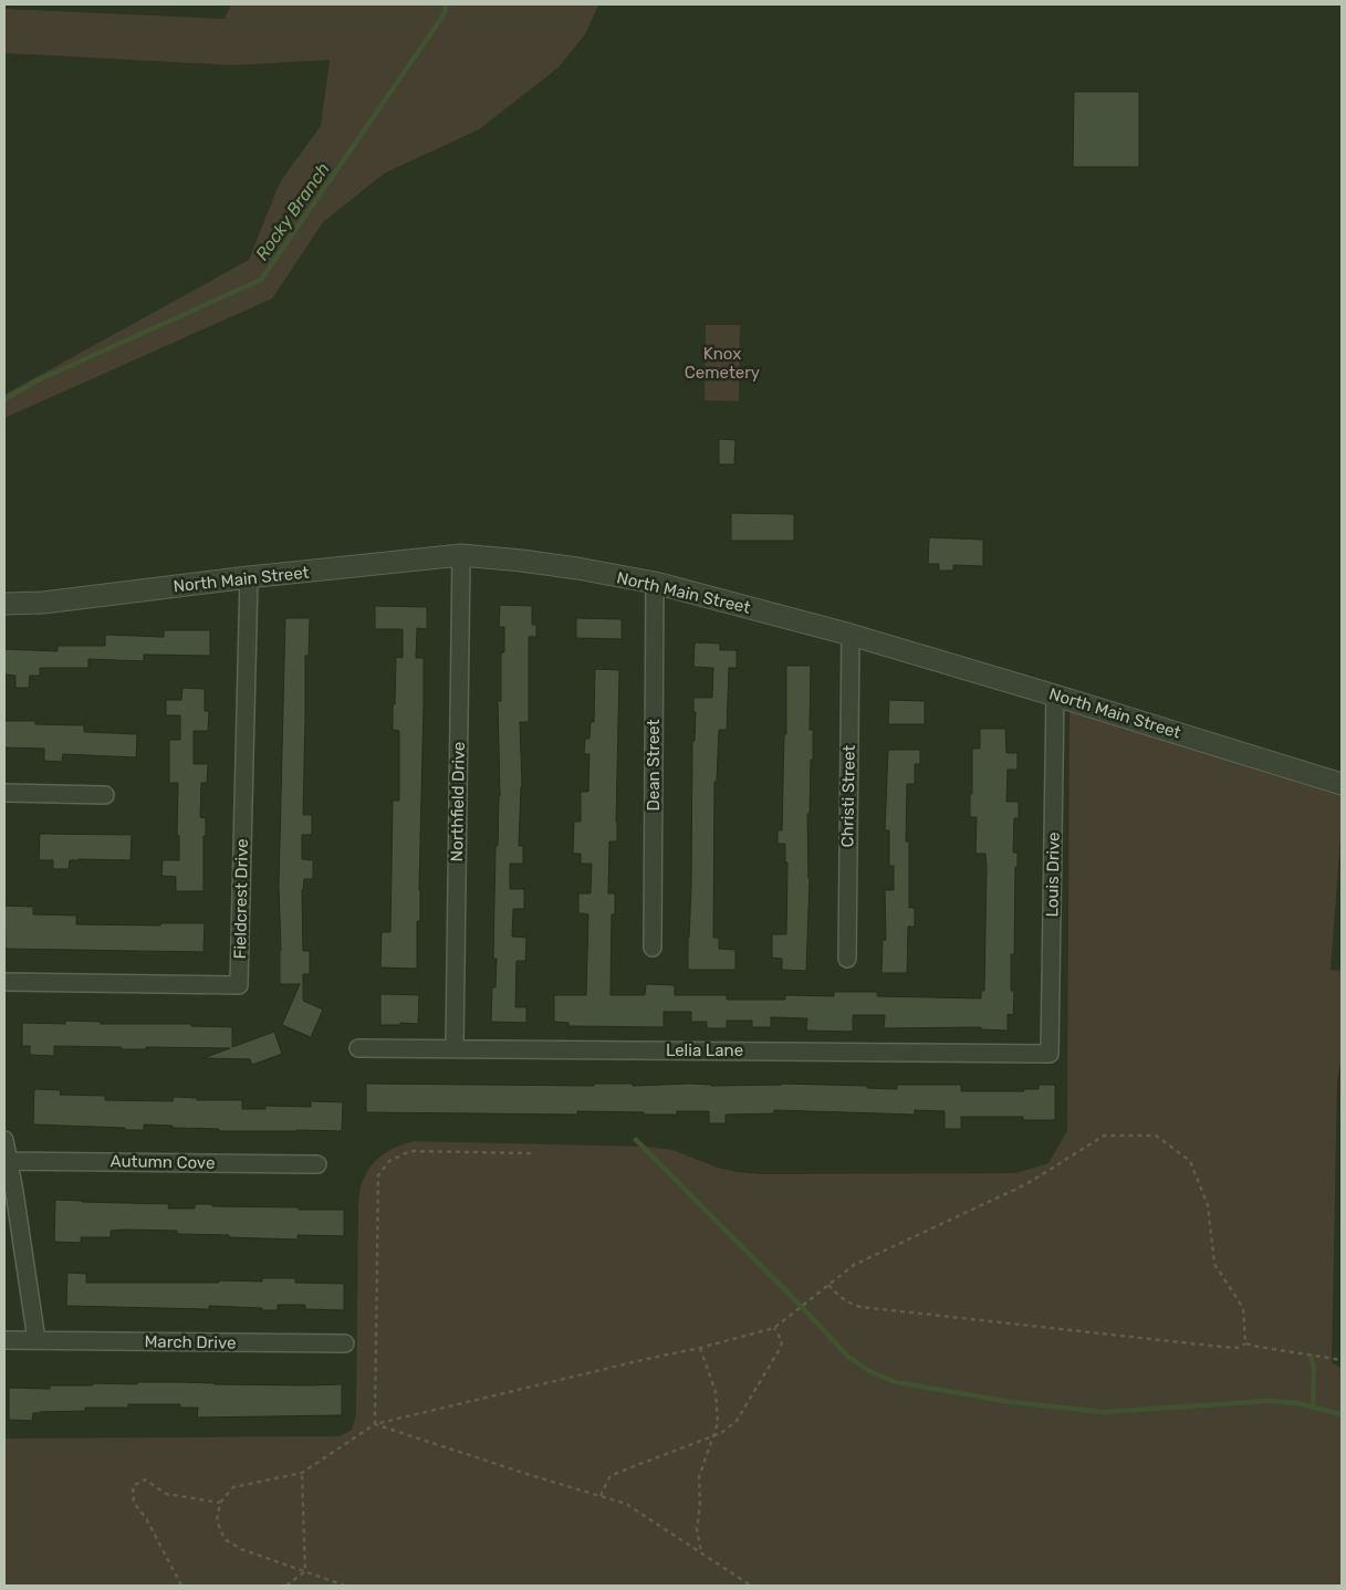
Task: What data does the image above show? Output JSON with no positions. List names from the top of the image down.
{
  "streets": {
    "street": [
      "North Main Street",
      "Dean Street",
      "Christi Street",
      "Northfield Drive",
      "Louis Drive",
      "Fieldcrest Drive",
      "Lelia Lane",
      "Autumn Cove",
      "March Drive"
    ]
  },
  "crossings": [
    ["North Main Street", "Dean Street"],
    ["North Main Street", "Christi Street"],
    ["North Main Street", "Northfield Drive"],
    ["North Main Street", "Louis Drive"],
    ["North Main Street", "Fieldcrest Drive"],
    ["Northfield Drive", "Lelia Lane"],
    ["Louis Drive", "Lelia Lane"]
  ],
  "water": ["Rocky Branch"],
  "parks": ["Knox Cemetery"]
}
